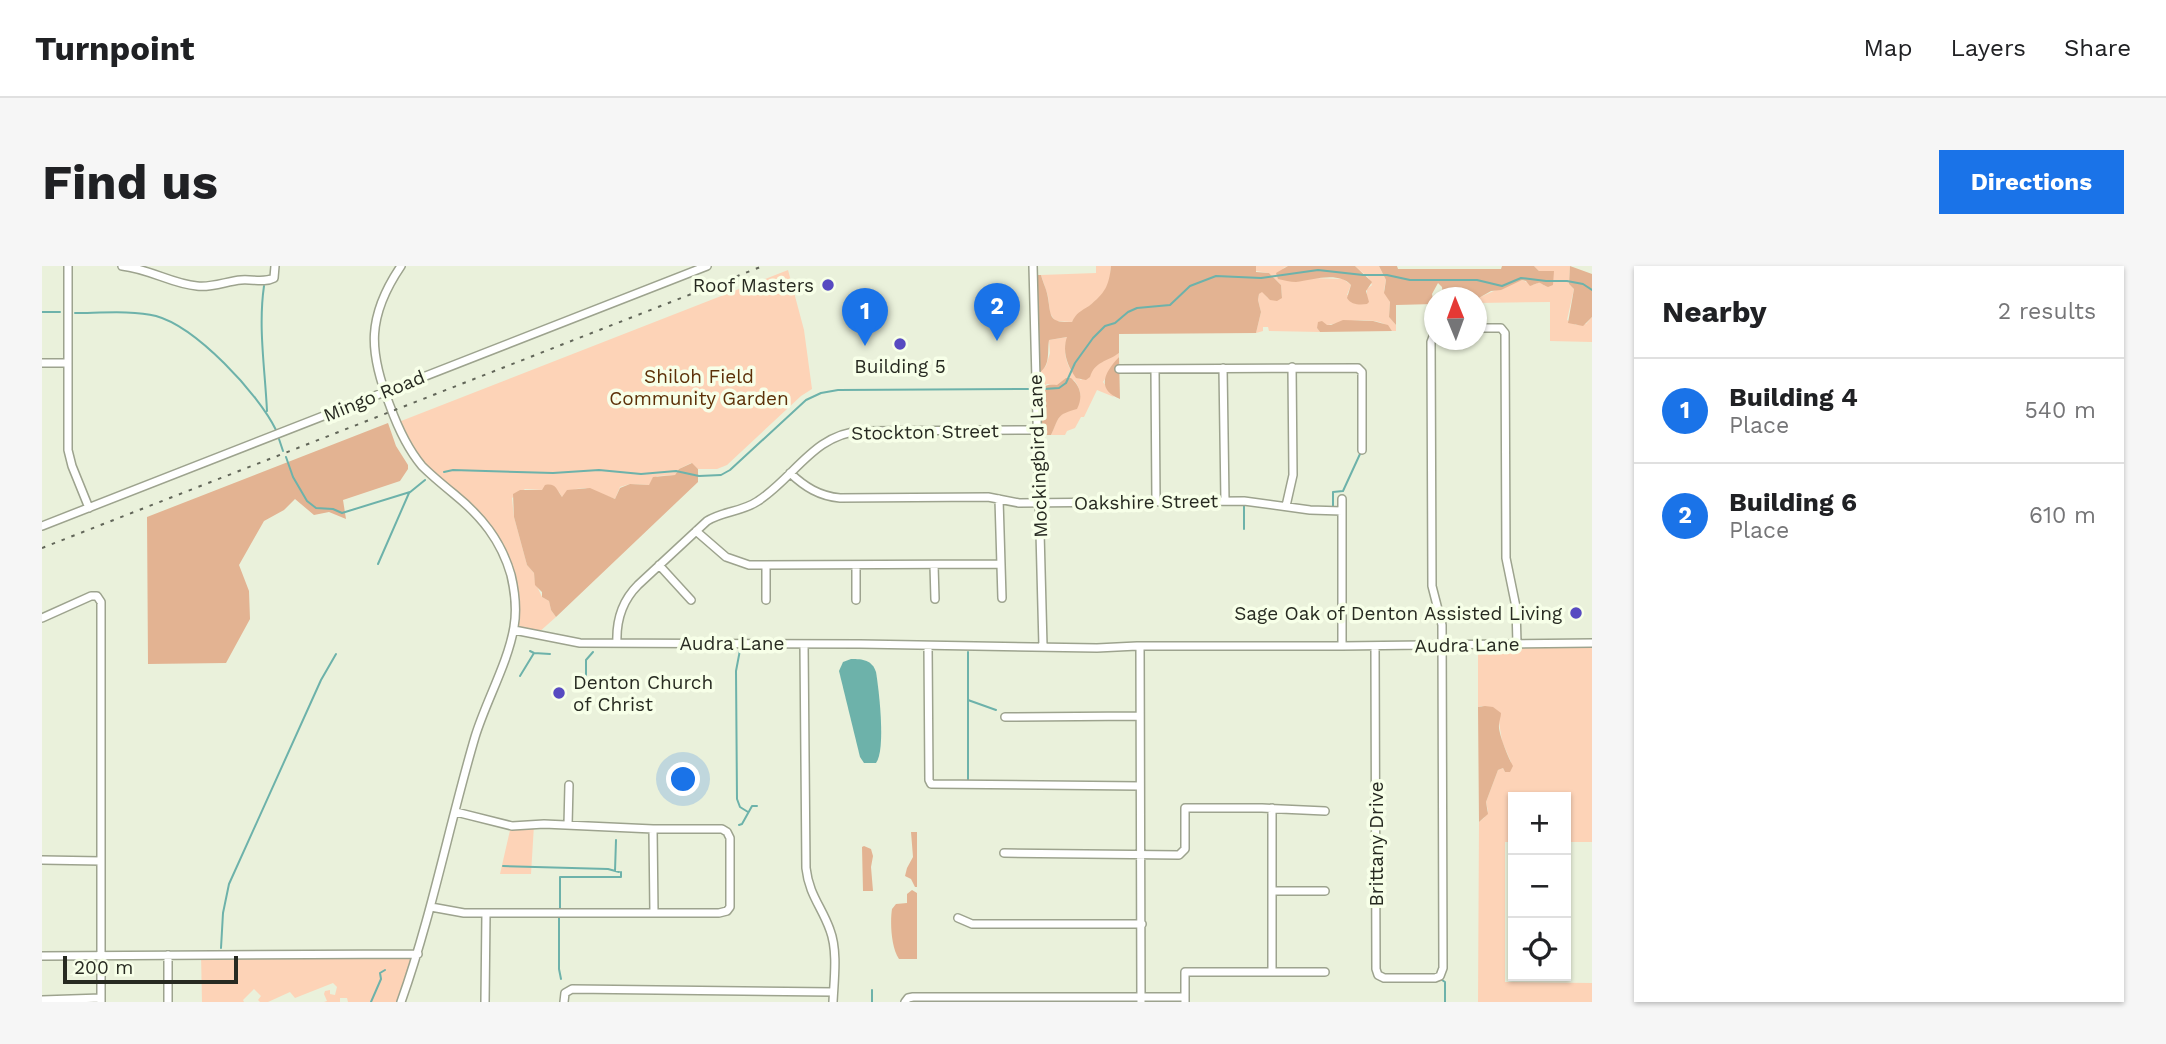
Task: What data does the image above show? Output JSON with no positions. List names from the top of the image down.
{
  "streets": {
    "street": [
      "Mingo Road",
      "Stockton Street",
      "Mockingbird Lane",
      "Oakshire Street",
      "Audra Lane",
      "Brittany Drive"
    ]
  },
  "crossings": [
    ["Stockton Street", "Mockingbird Lane"],
    ["Stockton Street", "Oakshire Street"],
    ["Stockton Street", "Audra Lane"],
    ["Mockingbird Lane", "Oakshire Street"],
    ["Mockingbird Lane", "Audra Lane"],
    ["Audra Lane", "Brittany Drive"]
  ],
  "parks": ["Shiloh Field Community Garden"],
  "places": [
    "Roof Masters",
    "Building 5",
    "Sage Oak of Denton Assisted Living",
    "Denton Church of Christ"
  ],
  "scale_bar": "200 m",
  "north": "top",
  "page": {
    "header": "Turnpoint",
    "nav": ["Map", "Layers", "Share"],
    "buttons": "Directions",
    "title": "Find us",
    "heading": ["Nearby", "2 results"],
    "pins": ["2", "1"],
    "list": [
      {
        "mark": "1",
        "name": "Building 4",
        "note": "Place",
        "value": "540 m"
      },
      {
        "mark": "2",
        "name": "Building 6",
        "note": "Place",
        "value": "610 m"
      }
    ],
    "map_buttons": ["+", "−"],
    "scale": "200 m"
  }
}
